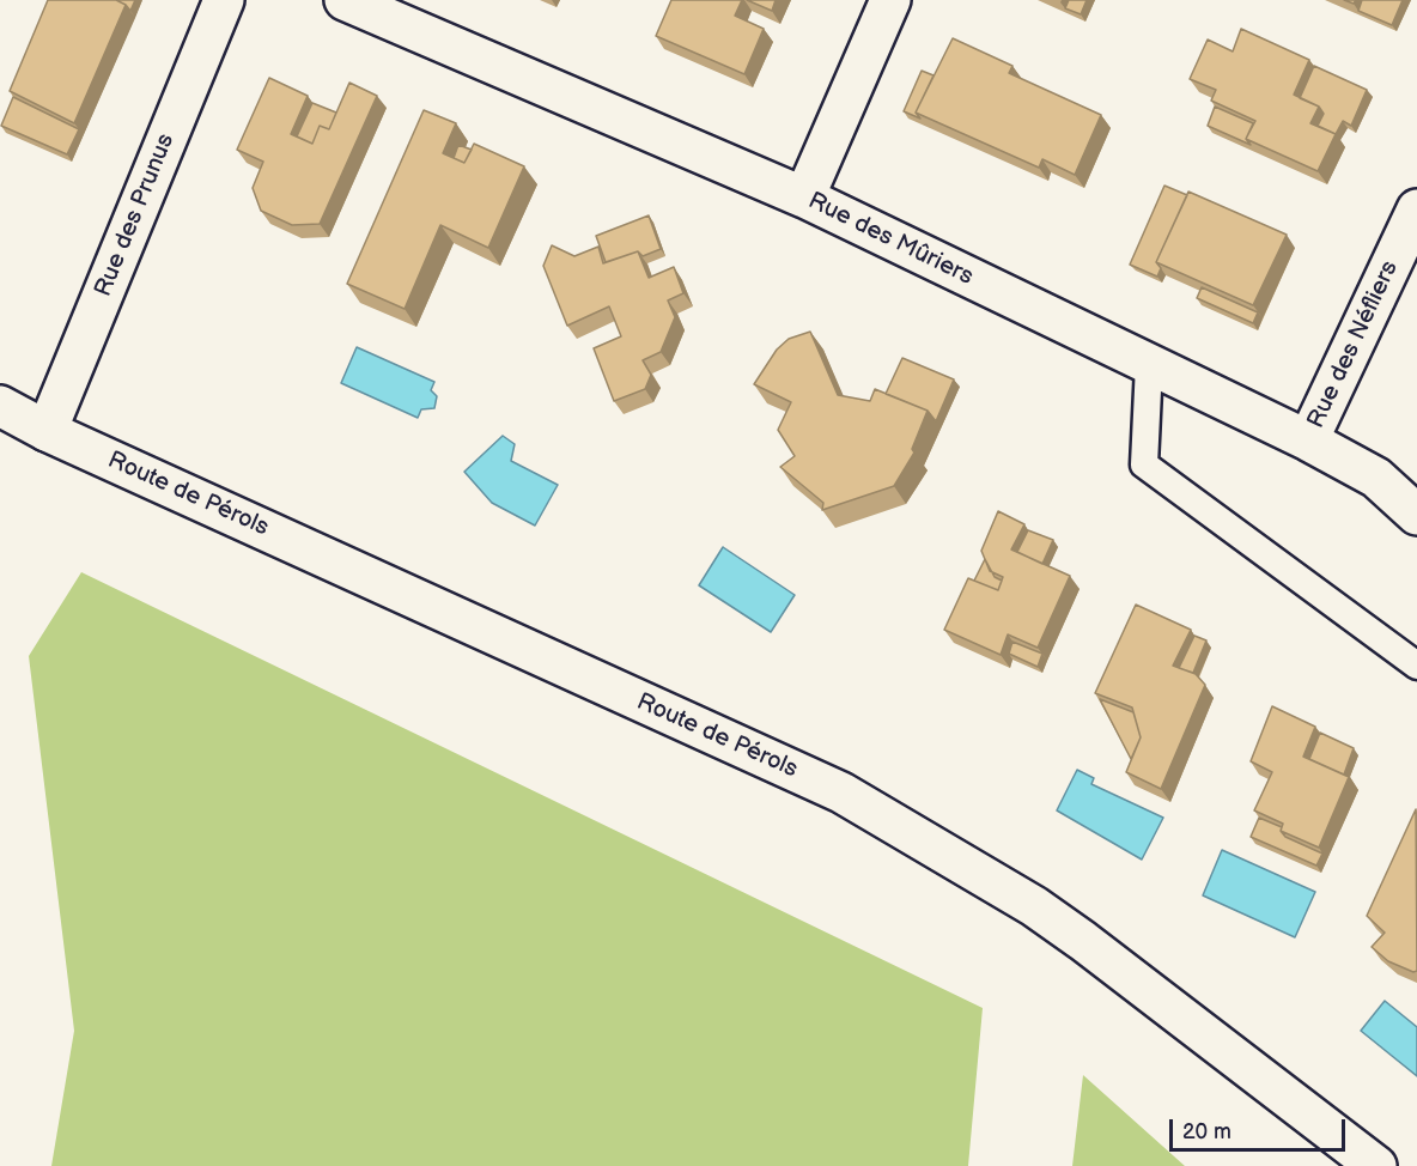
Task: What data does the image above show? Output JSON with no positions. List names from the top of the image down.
{
  "streets": {
    "street": [
      "Rue des Prunus",
      "Rue des Mûriers",
      "Rue des Néfliers",
      "Route de Pérols"
    ]
  },
  "crossings": [
    ["Rue des Prunus", "Route de Pérols"],
    ["Rue des Mûriers", "Rue des Néfliers"]
  ],
  "scale_bar": "20 m"
}
